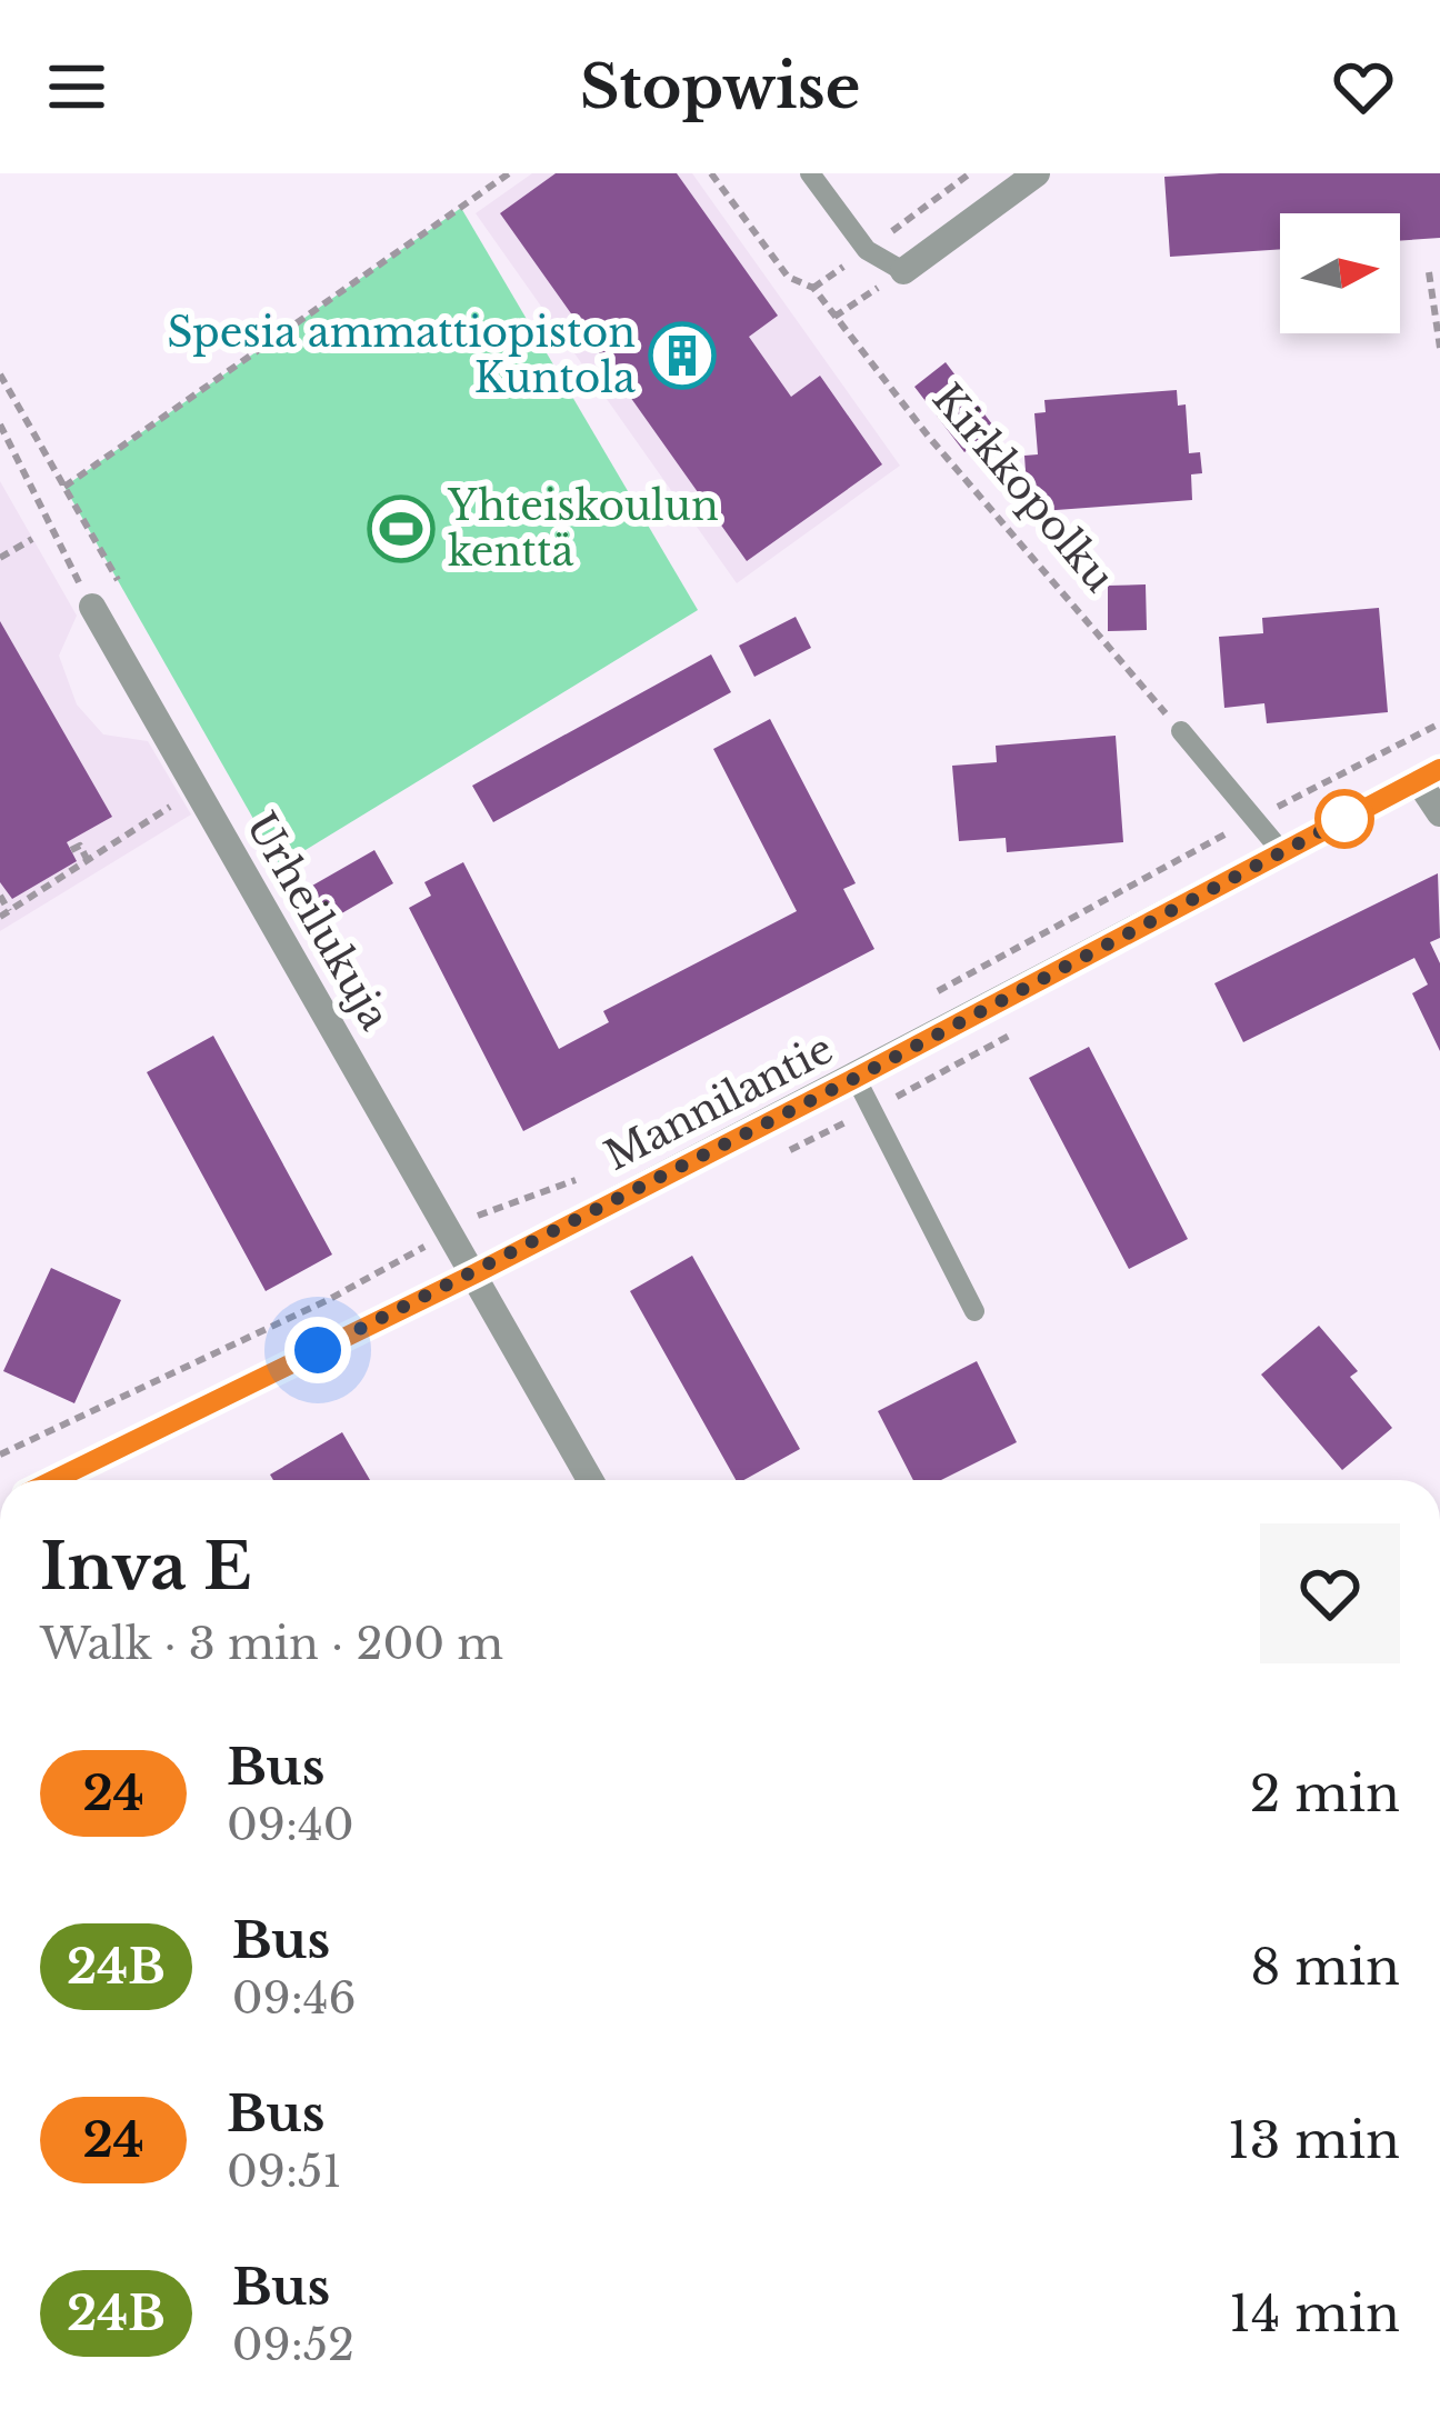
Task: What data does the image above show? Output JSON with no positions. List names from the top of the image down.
{
  "streets": {
    "street": ["Urheilukuja", "Mannilantie"],
    "path": ["Kirkkopolku"]
  },
  "crossings": [
    ["Urheilukuja", "Mannilantie"]
  ],
  "places": {
    "building": ["Spesia ammattiopiston Kuntola"],
    "sports": ["Yhteiskoulun kenttä"]
  },
  "lines": ["bus line 24"],
  "north": "right",
  "page": {
    "header": "Stopwise",
    "heading": ["Inva E", "Walk · 3 min · 200 m"],
    "list": [
      {
        "mark": "24",
        "name": "Bus",
        "note": "09:40",
        "value": "2 min"
      },
      {
        "mark": "24B",
        "name": "Bus",
        "note": "09:46",
        "value": "8 min"
      },
      {
        "mark": "24",
        "name": "Bus",
        "note": "09:51",
        "value": "13 min"
      },
      {
        "mark": "24B",
        "name": "Bus",
        "note": "09:52",
        "value": "14 min"
      }
    ]
  }
}
